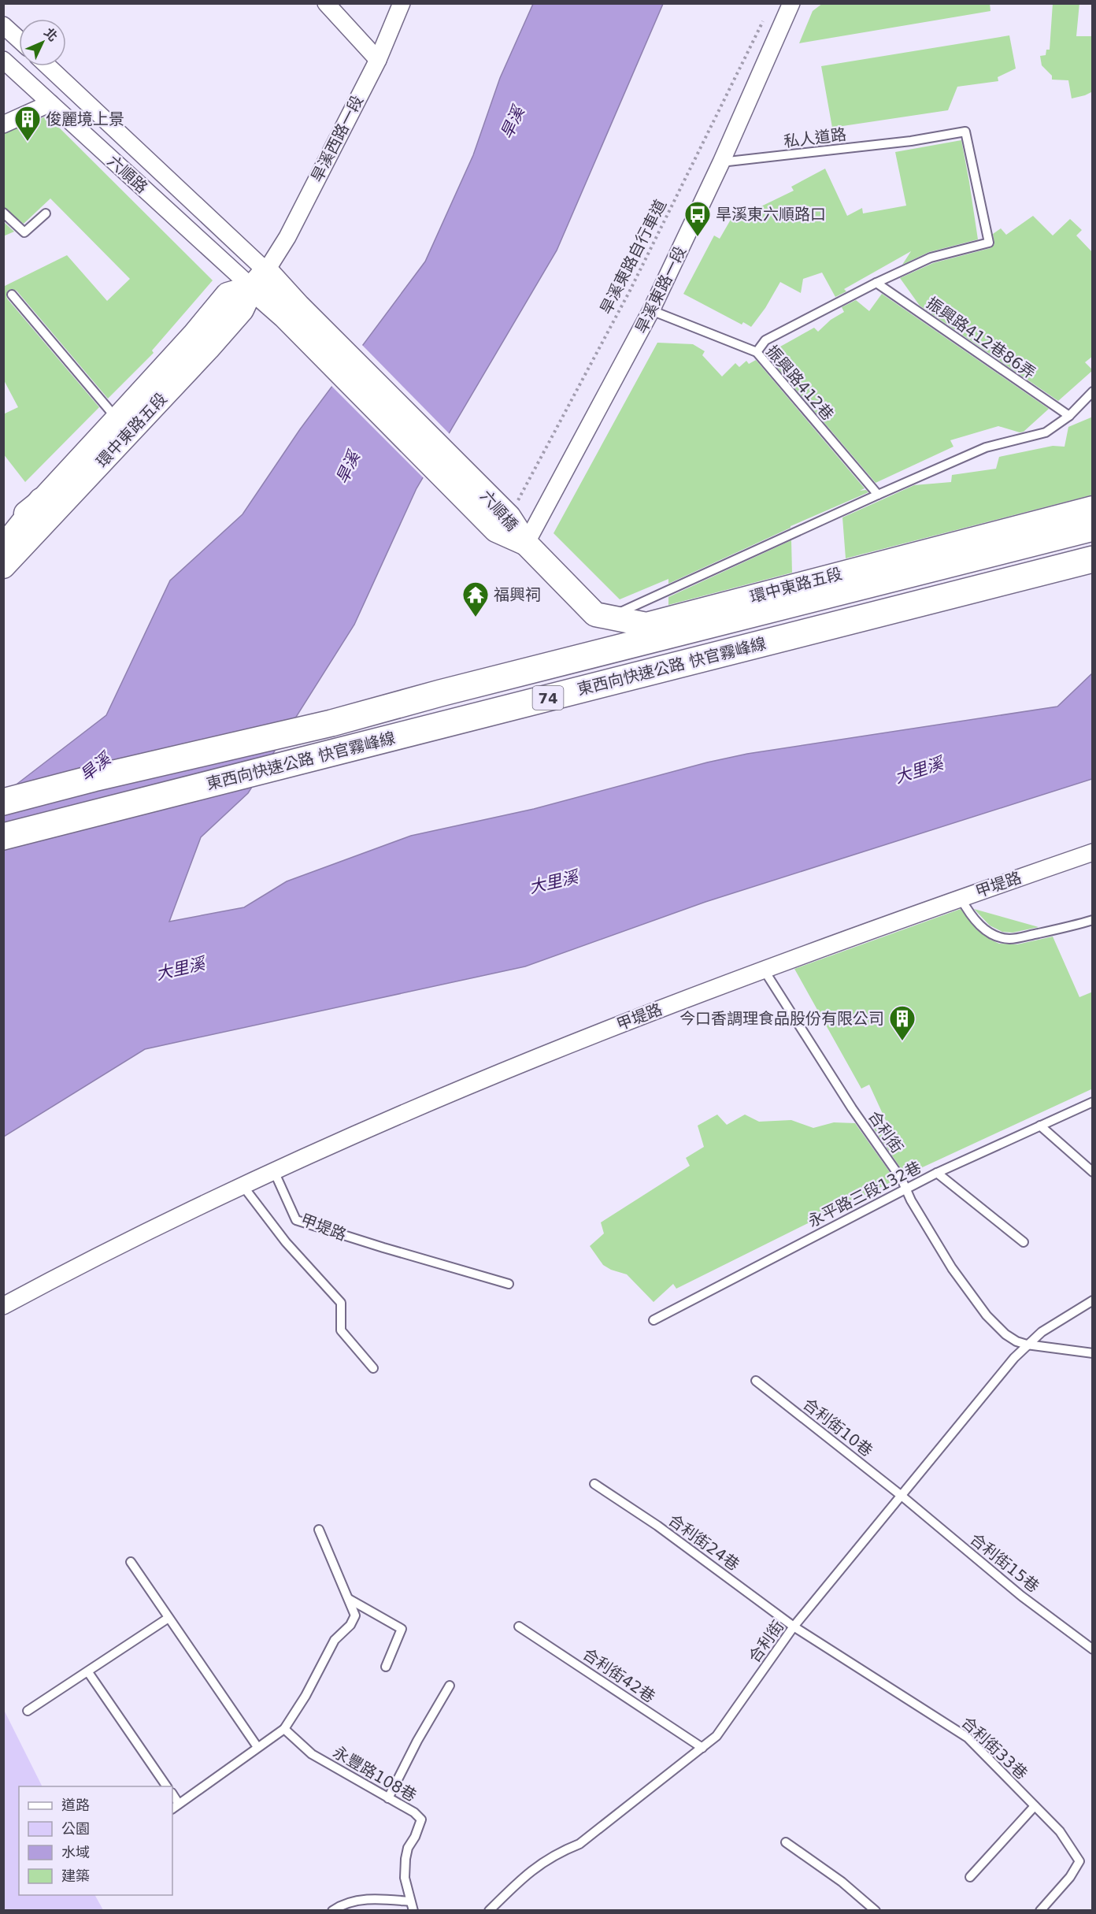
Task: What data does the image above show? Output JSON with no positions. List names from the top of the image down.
{
  "streets": {
    "highway": ["東西向快速公路 快官霧峰線", "74"],
    "street": [
      "旱溪西路一段",
      "六順路",
      "旱溪東路一段",
      "環中東路五段",
      "六順橋",
      "甲堤路"
    ],
    "lane": [
      "私人道路",
      "振興路412巷86弄",
      "振興路412巷",
      "合利街",
      "永平路三段132巷",
      "合利街10巷",
      "合利街24巷",
      "合利街15巷",
      "合利街42巷",
      "合利街33巷",
      "永豐路108巷"
    ],
    "path": ["旱溪東路自行車道"]
  },
  "crossings": [
    ["私人道路", "旱溪東路一段"],
    ["私人道路", "振興路412巷86弄"],
    ["旱溪西路一段", "六順路"],
    ["旱溪西路一段", "環中東路五段"],
    ["旱溪西路一段", "六順橋"],
    ["六順路", "環中東路五段"],
    ["六順路", "六順橋"],
    ["旱溪東路自行車道", "六順橋"],
    ["旱溪東路一段", "振興路412巷"],
    ["旱溪東路一段", "環中東路五段"],
    ["旱溪東路一段", "六順橋"],
    ["環中東路五段", "六順橋"],
    ["甲堤路", "合利街"],
    ["合利街", "永平路三段132巷"],
    ["合利街", "合利街10巷"],
    ["合利街", "合利街24巷"],
    ["合利街", "合利街15巷"],
    ["合利街", "合利街42巷"],
    ["合利街", "合利街33巷"],
    ["合利街10巷", "合利街15巷"],
    ["合利街24巷", "合利街33巷"]
  ],
  "water": ["旱溪", "大里溪"],
  "places": {
    "building": ["俊麗境上景", "今口香調理食品股份有限公司"],
    "bus stop": ["旱溪東六順路口"],
    "temple": ["福興祠"]
  },
  "legend": [
    "道路",
    "公園",
    "水域",
    "建築"
  ],
  "north": "top right"
}
